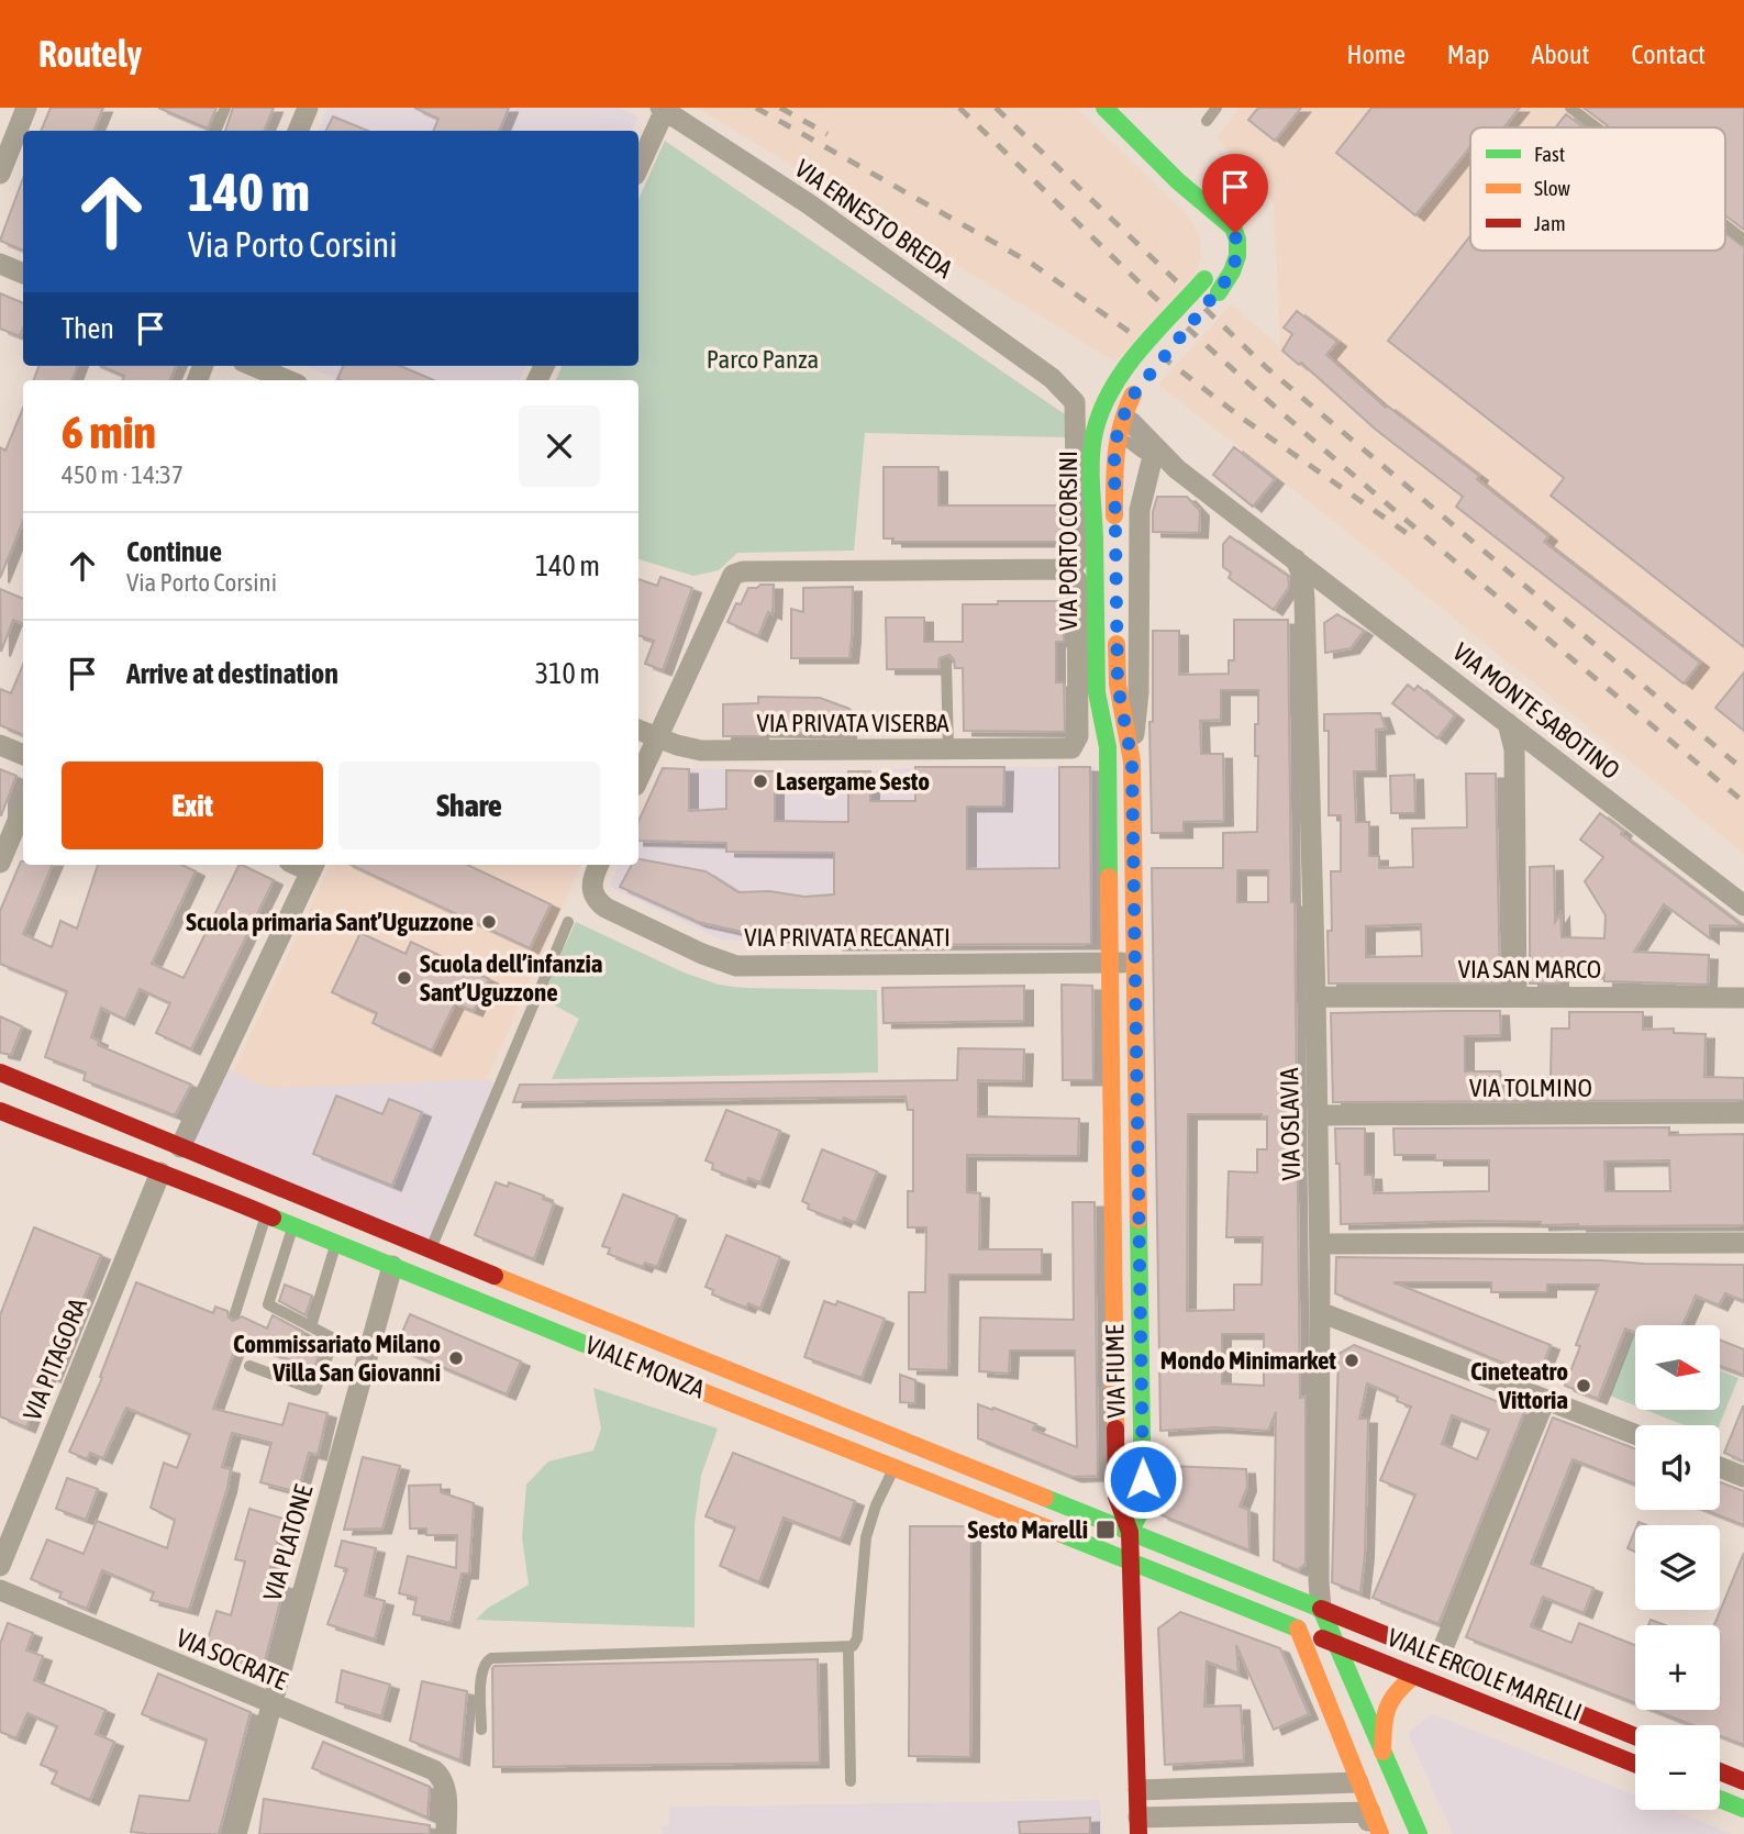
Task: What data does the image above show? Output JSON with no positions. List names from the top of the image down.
{
  "streets": {
    "main road": [
      "VIA PORTO CORSINI",
      "VIALE MONZA",
      "VIA FIUME",
      "VIALE ERCOLE MARELLI"
    ],
    "street": [
      "VIA ERNESTO BREDA",
      "VIA MONTE SABOTINO",
      "VIA PRIVATA VISERBA",
      "VIA PRIVATA RECANATI",
      "VIA SAN MARCO",
      "VIA TOLMINO",
      "VIA OSLAVIA",
      "VIA PITAGORA",
      "VIA PLATONE",
      "VIA SOCRATE"
    ]
  },
  "crossings": [
    ["VIA ERNESTO BREDA", "VIA PORTO CORSINI"],
    ["VIA PORTO CORSINI", "VIA PRIVATA VISERBA"],
    ["VIA PORTO CORSINI", "VIA PRIVATA RECANATI"],
    ["VIA PORTO CORSINI", "VIA FIUME"],
    ["VIA MONTE SABOTINO", "VIA OSLAVIA"],
    ["VIA SAN MARCO", "VIA OSLAVIA"],
    ["VIA TOLMINO", "VIA OSLAVIA"],
    ["VIA OSLAVIA", "VIALE ERCOLE MARELLI"],
    ["VIA PITAGORA", "VIALE MONZA"],
    ["VIALE MONZA", "VIA PLATONE"],
    ["VIALE MONZA", "VIALE ERCOLE MARELLI"],
    ["VIA FIUME", "VIALE ERCOLE MARELLI"],
    ["VIA PLATONE", "VIA SOCRATE"]
  ],
  "parks": ["Parco Panza"],
  "places": {
    "other": [
      "Lasergame Sesto",
      "Scuola primaria Sant’Uguzzone",
      "Scuola dell’infanzia Sant’Uguzzone",
      "Commissariato Milano Villa San Giovanni",
      "Mondo Minimarket",
      "Cineteatro Vittoria"
    ],
    "transit": ["Sesto Marelli"]
  },
  "legend": ["Fast", "Slow", "Jam"],
  "north": "right",
  "page": {
    "header": "Routely",
    "nav": [
      "Home",
      "Map",
      "About",
      "Contact"
    ],
    "turn": ["140 m", "Via Porto Corsini"],
    "then": "Then",
    "heading": ["6 min", "450 m · 14:37"],
    "list": [
      {
        "name": "Continue",
        "note": "Via Porto Corsini",
        "value": "140 m"
      },
      {
        "name": "Arrive at destination",
        "value": "310 m"
      }
    ],
    "buttons": ["Exit", "Share"],
    "map_buttons": ["+", "−"]
  }
}
